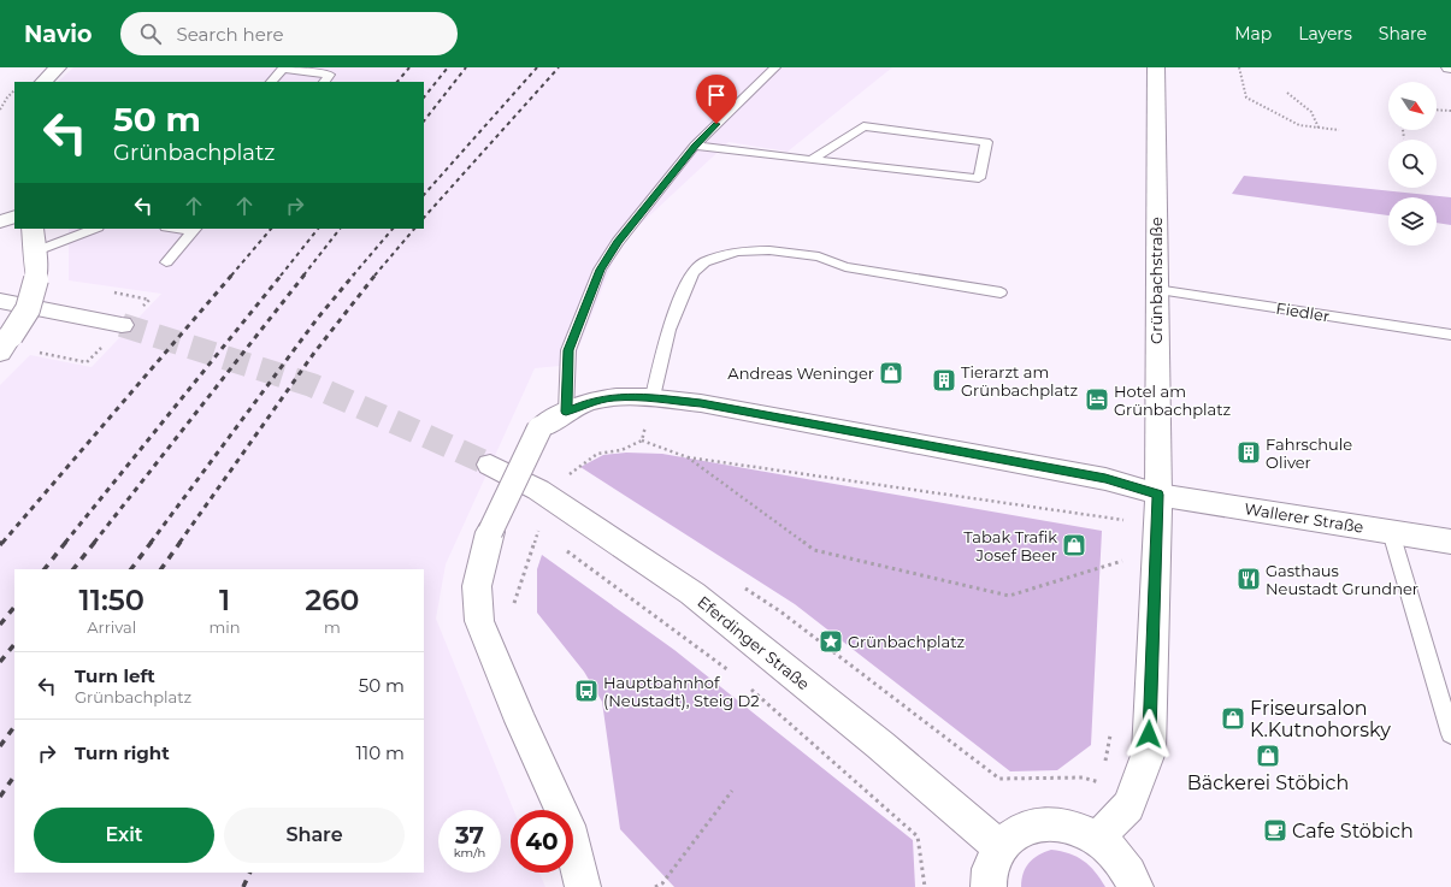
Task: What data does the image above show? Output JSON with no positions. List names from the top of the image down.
{
  "streets": {
    "street": ["Grünbachstraße", "Wallerer Straße", "Eferdinger Straße"],
    "lane": ["Fiedler"]
  },
  "crossings": [
    ["Grünbachstraße", "Fiedler"],
    ["Grünbachstraße", "Wallerer Straße"]
  ],
  "places": {
    "shop": [
      "Andreas Weninger",
      "Tabak Trafik Josef Beer",
      "Friseursalon K.Kutnohorsky",
      "Bäckerei Stöbich"
    ],
    "building": ["Tierarzt am Grünbachplatz", "Fahrschule Oliver"],
    "hotel": ["Hotel am Grünbachplatz"],
    "restaurant": ["Gasthaus Neustadt Grundner"],
    "place": ["Grünbachplatz"],
    "bus stop": ["Hauptbahnhof (Neustadt), Steig D2"],
    "cafe": ["Cafe Stöbich"]
  },
  "north": "bottom right",
  "page": {
    "header": "Navio",
    "search": "Search here",
    "nav": ["Map", "Layers", "Share"],
    "turn": ["50 m", "Grünbachplatz"],
    "eta": [
      "11:50",
      "Arrival",
      "1",
      "min",
      "260",
      "m"
    ],
    "list": [
      {
        "name": "Turn left",
        "note": "Grünbachplatz",
        "value": "50 m"
      },
      {
        "name": "Turn right",
        "value": "110 m"
      }
    ],
    "buttons": ["Exit", "Share"],
    "speed": "37 km/h",
    "limit": "40"
  }
}
